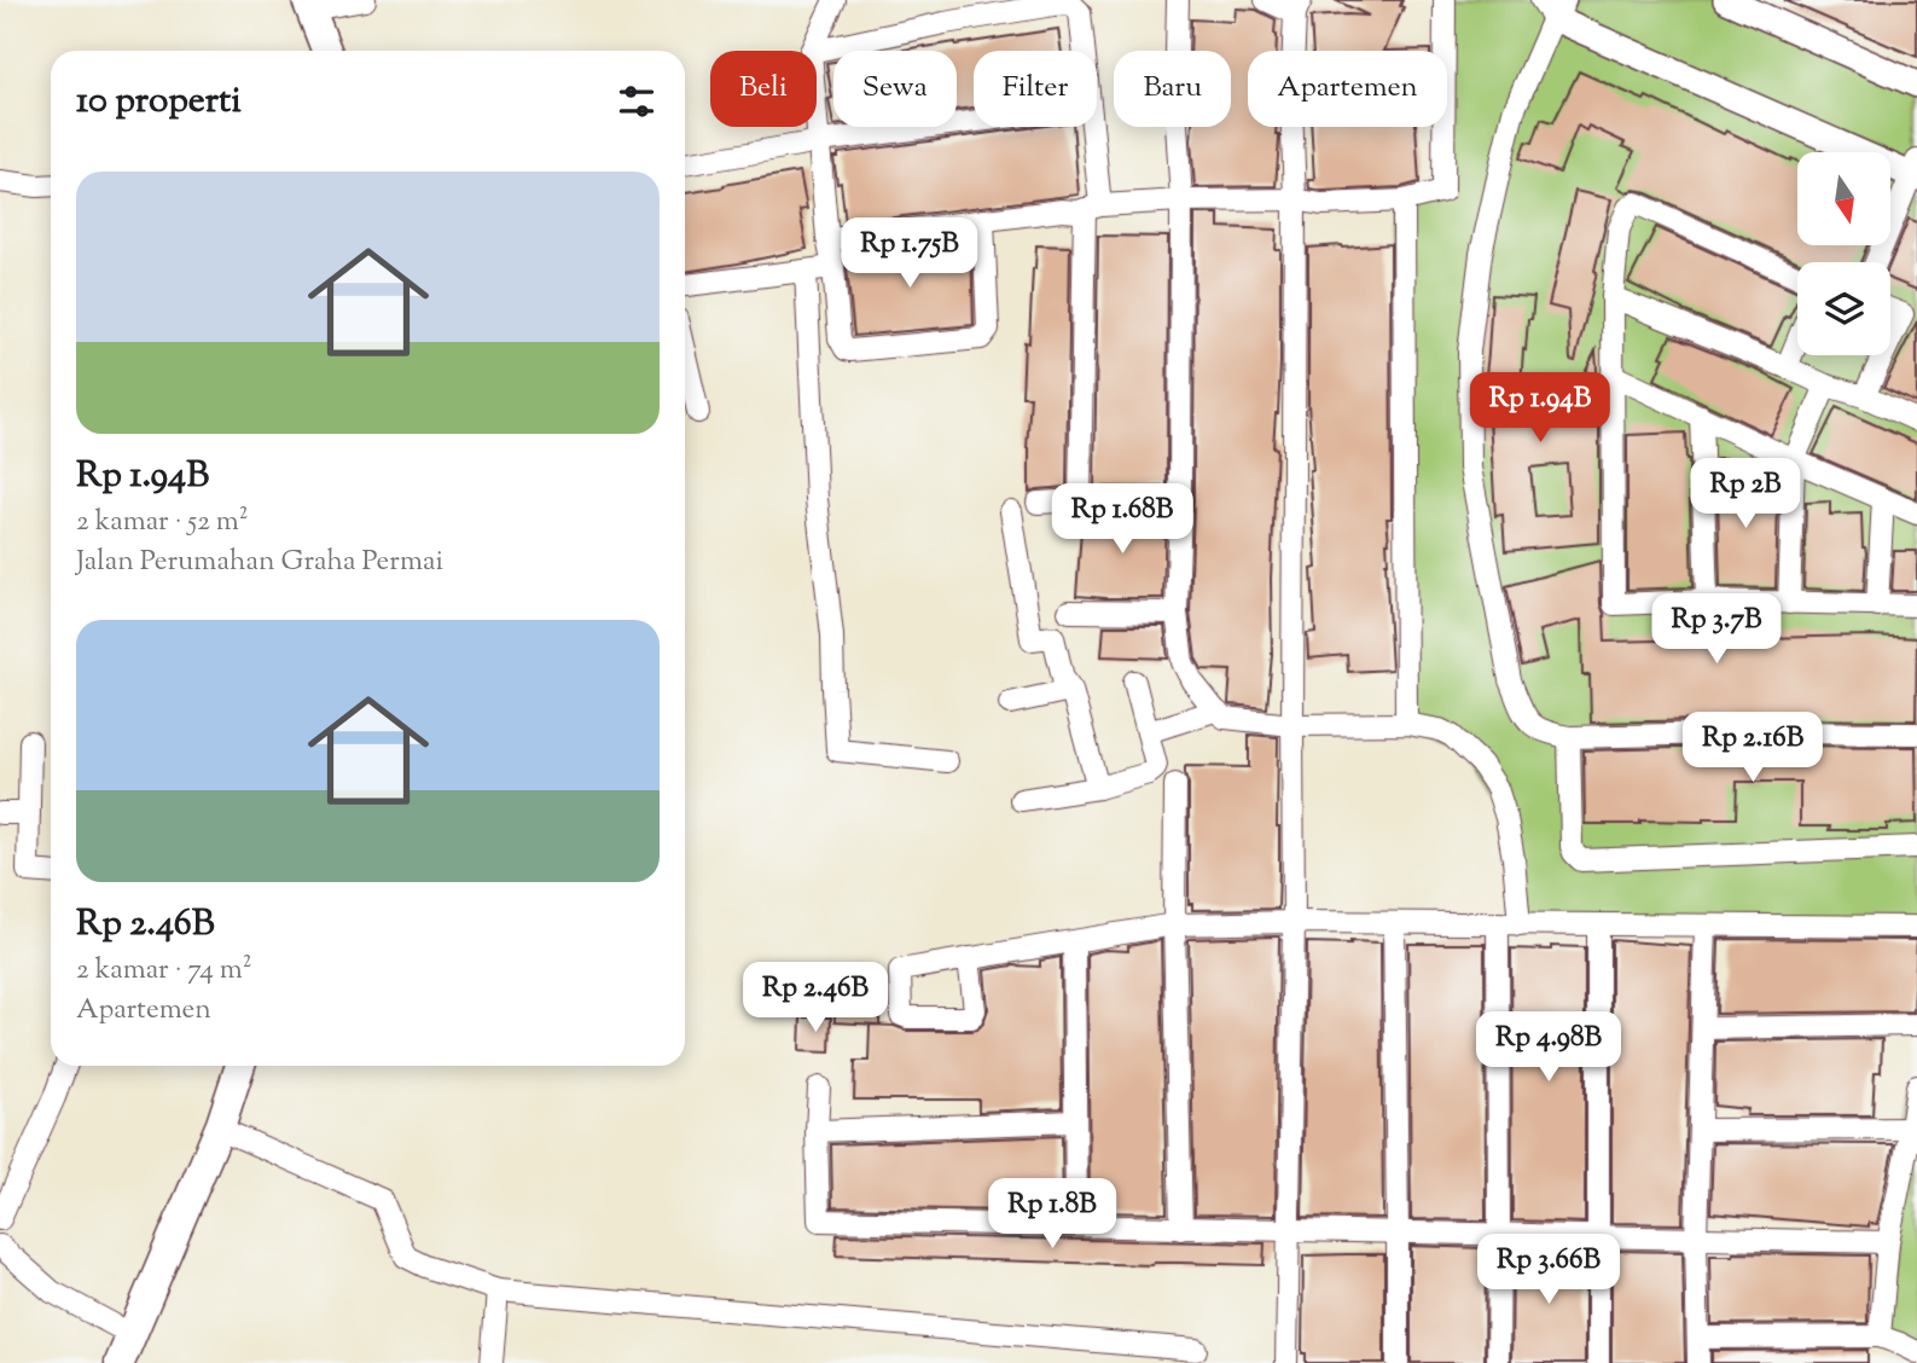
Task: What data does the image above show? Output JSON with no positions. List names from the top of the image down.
{
  "north": "bottom",
  "page": {
    "chip": [
      "Beli",
      "Sewa",
      "Filter",
      "Baru",
      "Apartemen"
    ],
    "heading": "10 properti",
    "list": [
      {
        "name": "Rp 1.94B",
        "note": "2 kamar · 52 m² · Jalan Perumahan Graha Permai"
      },
      {
        "name": "Rp 2.46B",
        "note": "2 kamar · 74 m² · Apartemen"
      }
    ],
    "price": [
      "Rp 1.75B",
      "Rp 1.94B",
      "Rp 2B",
      "Rp 1.68B",
      "Rp 3.7B",
      "Rp 2.16B",
      "Rp 2.46B",
      "Rp 4.98B",
      "Rp 1.8B",
      "Rp 3.66B"
    ]
  }
}
